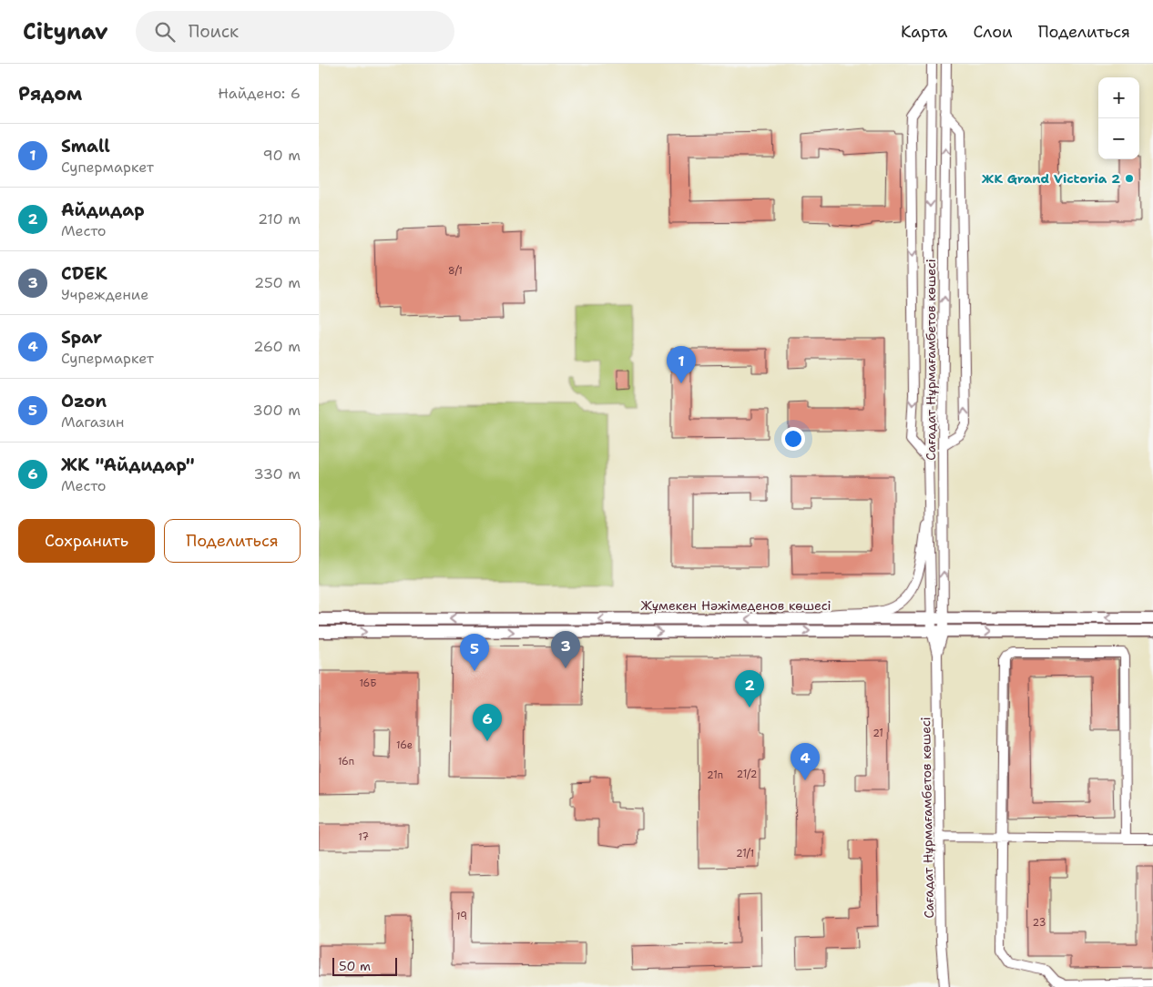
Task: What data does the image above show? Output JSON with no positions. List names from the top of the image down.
{
  "streets": {
    "main road": ["Жұмекен Нәжімеденов көшесі"],
    "street": ["Сағадат Нұрмағамбетов көшесі"]
  },
  "crossings": [
    ["Сағадат Нұрмағамбетов көшесі", "Жұмекен Нәжімеденов көшесі"]
  ],
  "places": ["ЖК Grand Victoria 2"],
  "house_numbers": [
    "8/1",
    "16Б",
    "21",
    "16е",
    "16п",
    "21/2",
    "21п",
    "17",
    "21/1",
    "19",
    "23"
  ],
  "scale_bar": "50 m",
  "page": {
    "header": "Citynav",
    "search": "Поиск",
    "nav": ["Карта", "Слои", "Поделиться"],
    "heading": ["Рядом", "Найдено: 6"],
    "map_buttons": ["+", "−"],
    "list": [
      {
        "mark": "1",
        "name": "Small",
        "note": "Супермаркет",
        "value": "90 m"
      },
      {
        "mark": "2",
        "name": "Айдидар",
        "note": "Место",
        "value": "210 m"
      },
      {
        "mark": "3",
        "name": "CDEK",
        "note": "Учреждение",
        "value": "250 m"
      },
      {
        "mark": "4",
        "name": "Spar",
        "note": "Супермаркет",
        "value": "260 m"
      },
      {
        "mark": "5",
        "name": "Ozon",
        "note": "Магазин",
        "value": "300 m"
      },
      {
        "mark": "6",
        "name": "ЖК \"Айдидар\"",
        "note": "Место",
        "value": "330 m"
      }
    ],
    "pins": [
      "1",
      "3",
      "5",
      "2",
      "6",
      "4"
    ],
    "buttons": ["Сохранить", "Поделиться"],
    "scale": "50 m"
  }
}
